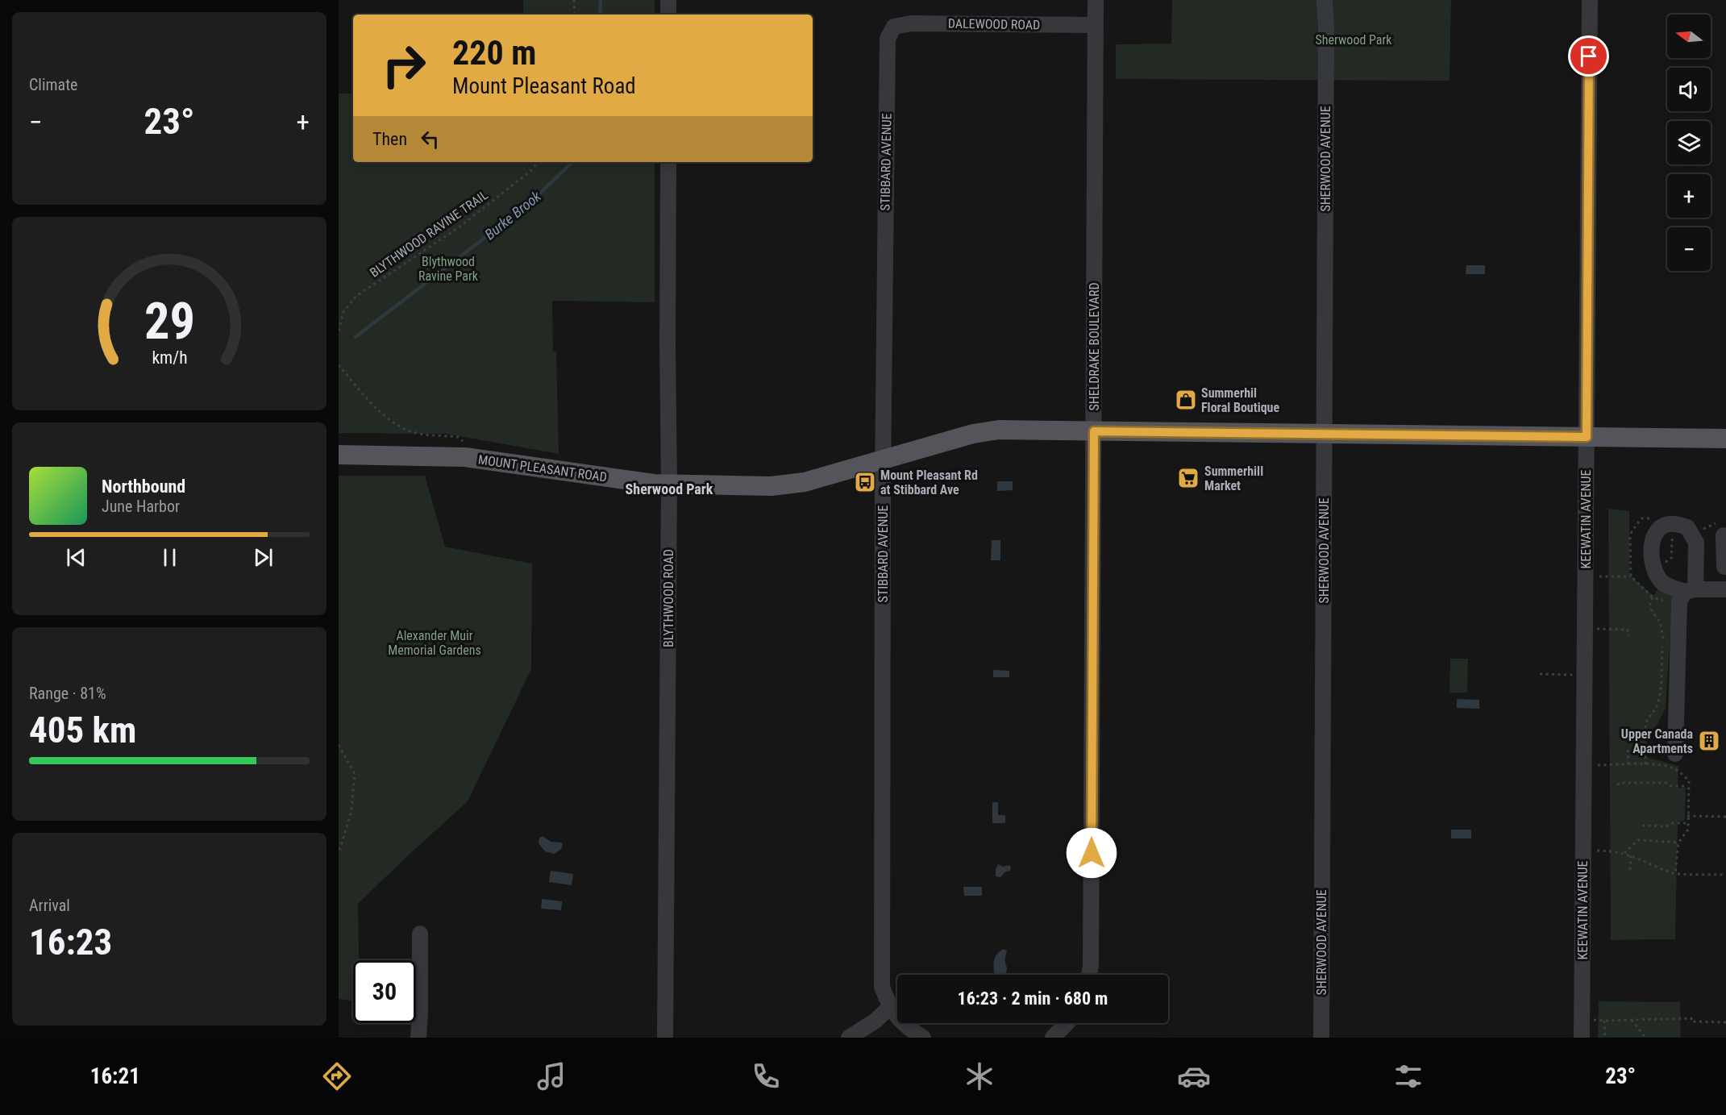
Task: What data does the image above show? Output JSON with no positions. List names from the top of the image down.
{
  "streets": {
    "main road": ["MOUNT PLEASANT ROAD"],
    "street": [
      "DALEWOOD ROAD",
      "SHERWOOD AVENUE",
      "STIBBARD AVENUE",
      "SHELDRAKE BOULEVARD",
      "KEEWATIN AVENUE",
      "BLYTHWOOD ROAD"
    ],
    "path": ["BLYTHWOOD RAVINE TRAIL"]
  },
  "crossings": [
    ["DALEWOOD ROAD", "STIBBARD AVENUE"],
    ["DALEWOOD ROAD", "SHELDRAKE BOULEVARD"],
    ["SHERWOOD AVENUE", "MOUNT PLEASANT ROAD"],
    ["STIBBARD AVENUE", "MOUNT PLEASANT ROAD"],
    ["SHELDRAKE BOULEVARD", "MOUNT PLEASANT ROAD"],
    ["MOUNT PLEASANT ROAD", "KEEWATIN AVENUE"],
    ["MOUNT PLEASANT ROAD", "BLYTHWOOD ROAD"]
  ],
  "districts": ["Sherwood Park"],
  "water": ["Burke Brook"],
  "parks": ["Sherwood Park", "Blythwood Ravine Park", "Alexander Muir Memorial Gardens"],
  "places": {
    "shop": ["Summerhil Floral Boutique"],
    "supermarket": ["Summerhill Market"],
    "bus stop": ["Mount Pleasant Rd at Stibbard Ave"],
    "building": ["Upper Canada Apartments"]
  },
  "north": "left",
  "page": {
    "tile": [
      "Climate",
      ["Range · 81%", "405 km"],
      ["Arrival", "16:23"]
    ],
    "map_buttons": ["+", "−"],
    "turn": ["220 m", "Mount Pleasant Road"],
    "heat": ["−", "23°", "+"],
    "then": "Then",
    "song": ["Northbound", "June Harbor"],
    "limit": "30",
    "trip": "16:23 · 2 min · 680 m",
    "tabs": ["16:21", "23°"],
    "gauge": ["29", "km/h"]
  }
}
